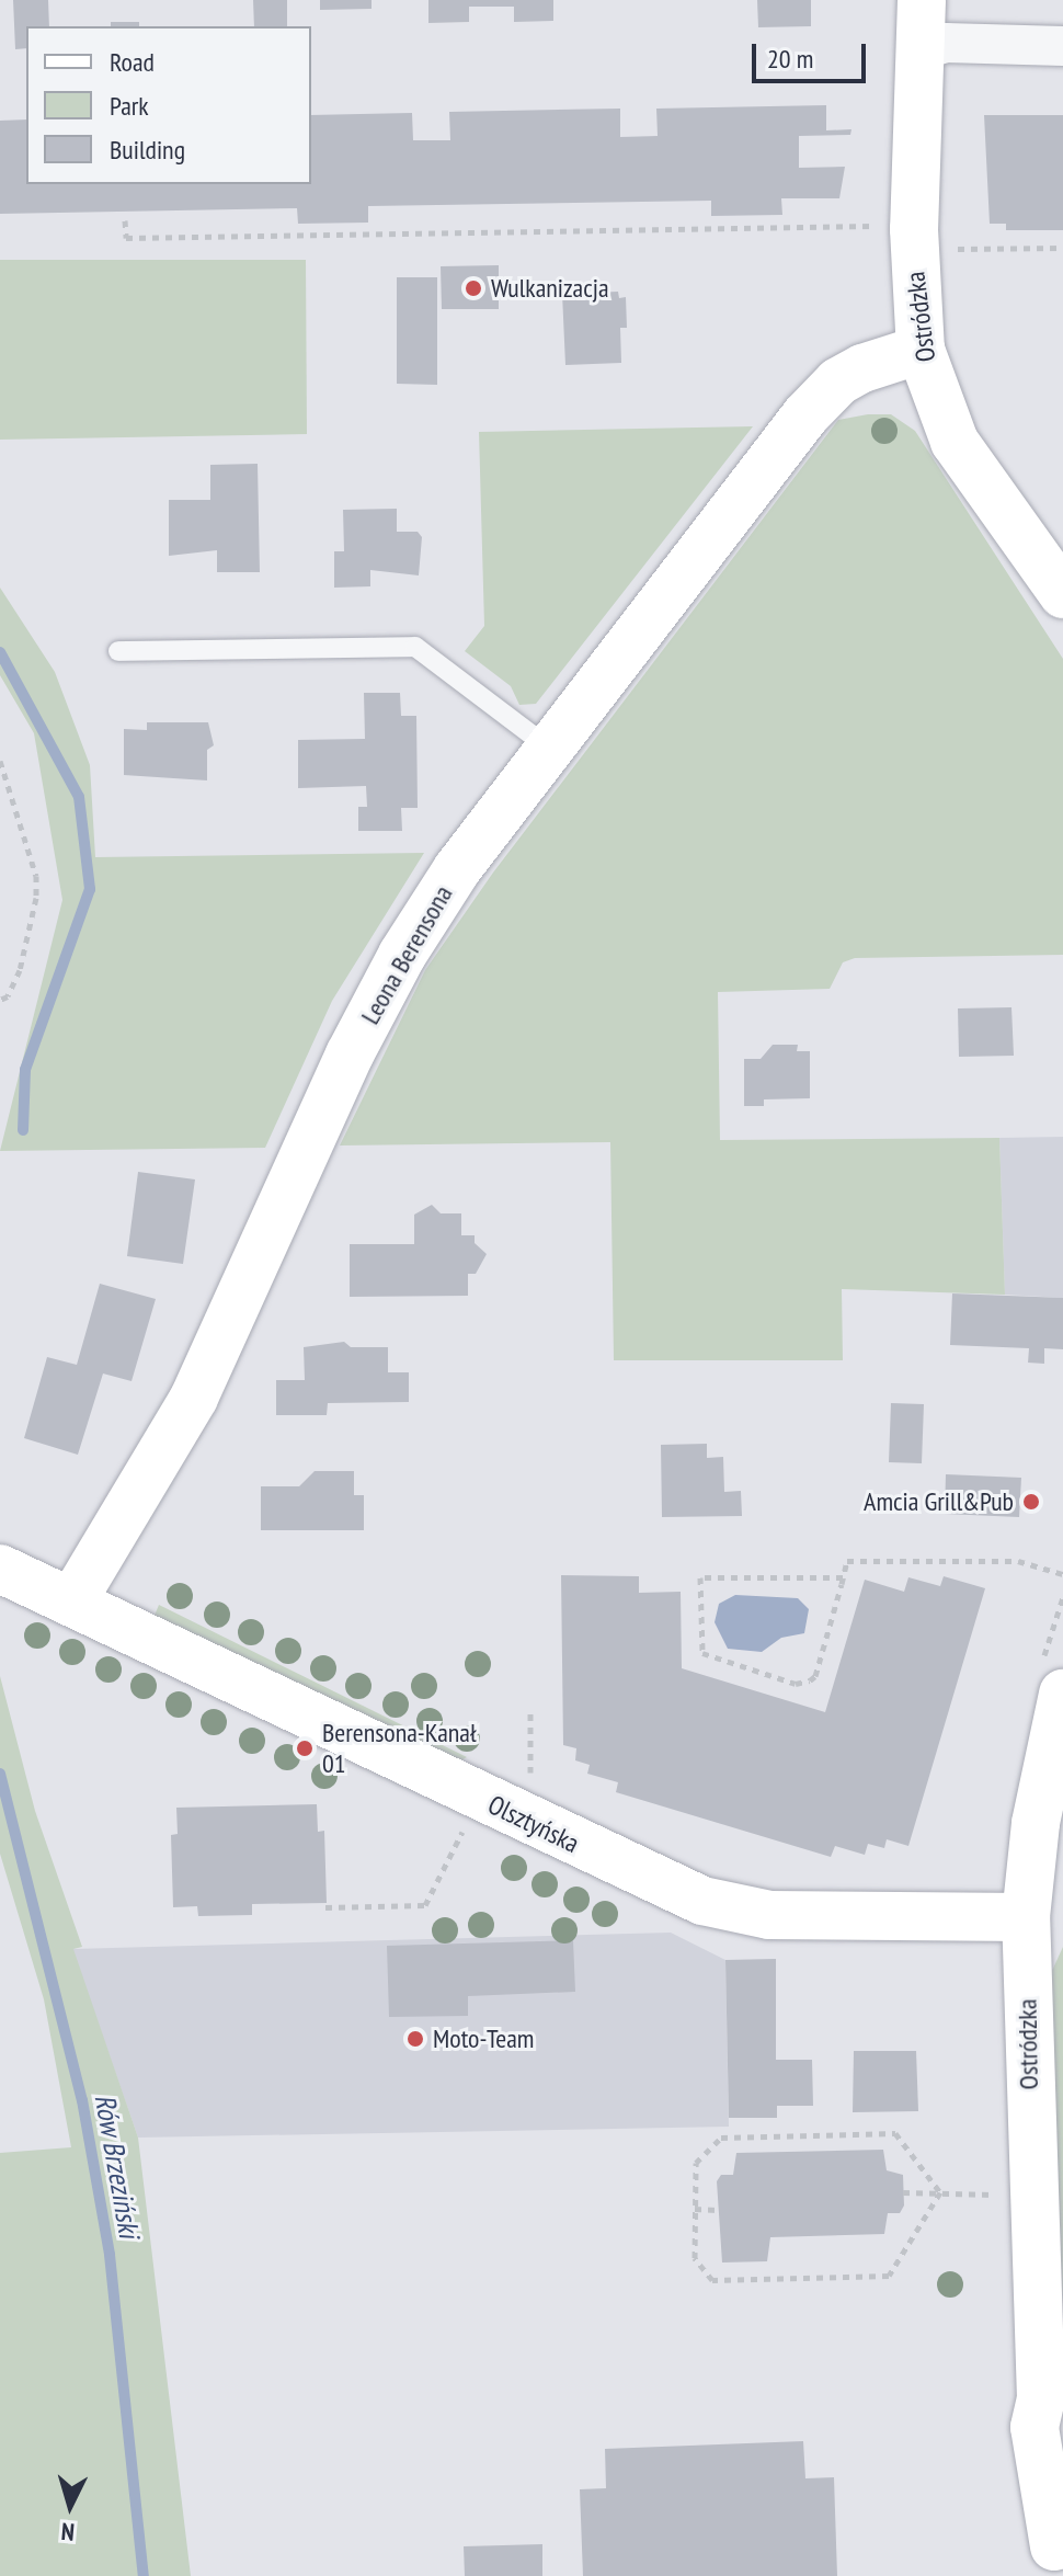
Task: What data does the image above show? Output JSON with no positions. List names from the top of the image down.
{
  "streets": {
    "street": ["Ostródzka", "Leona Berensona", "Olsztyńska"]
  },
  "crossings": [
    ["Ostródzka", "Leona Berensona"],
    ["Ostródzka", "Olsztyńska"],
    ["Leona Berensona", "Olsztyńska"]
  ],
  "water": ["Rów Brzeziński"],
  "places": [
    "Wulkanizacja",
    "Amcia Grill&Pub",
    "Berensona-Kanał 01",
    "Moto-Team"
  ],
  "legend": ["Road", "Park", "Building"],
  "scale_bar": "20 m",
  "north": "bottom"
}
